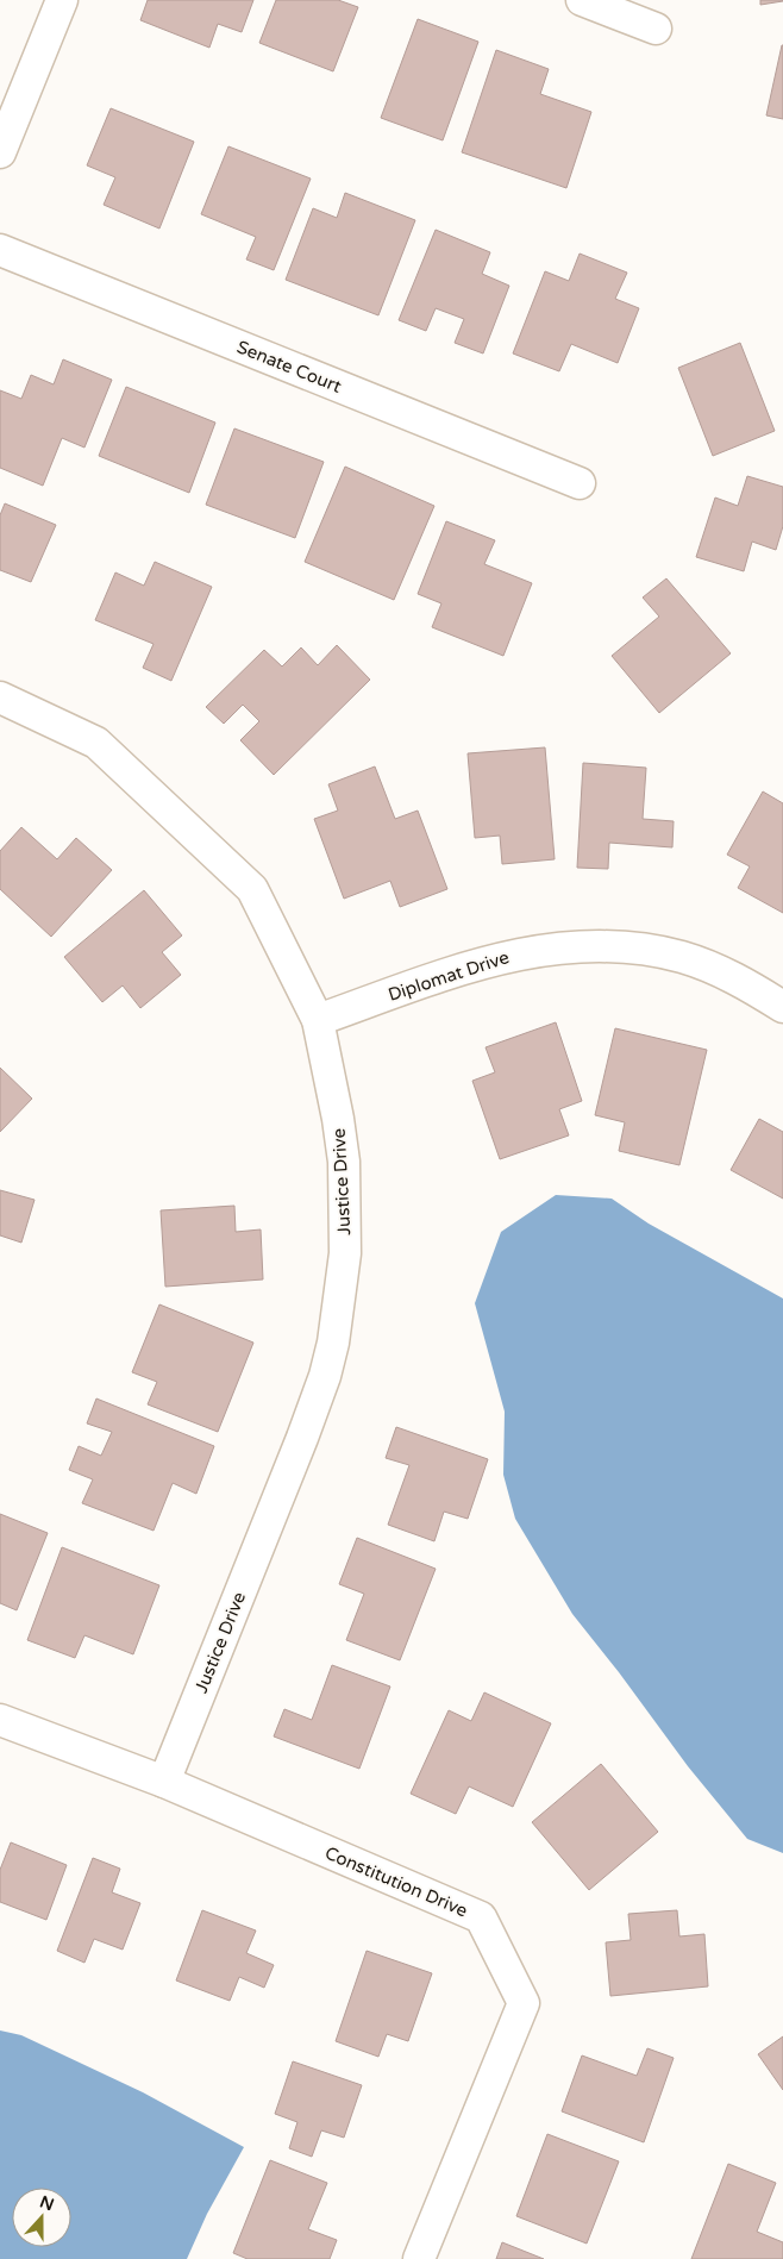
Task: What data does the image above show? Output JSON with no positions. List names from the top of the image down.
{
  "streets": {
    "street": [
      "Senate Court",
      "Diplomat Drive",
      "Justice Drive",
      "Constitution Drive"
    ]
  },
  "crossings": [
    ["Diplomat Drive", "Justice Drive"],
    ["Justice Drive", "Constitution Drive"]
  ],
  "north": "top"
}
